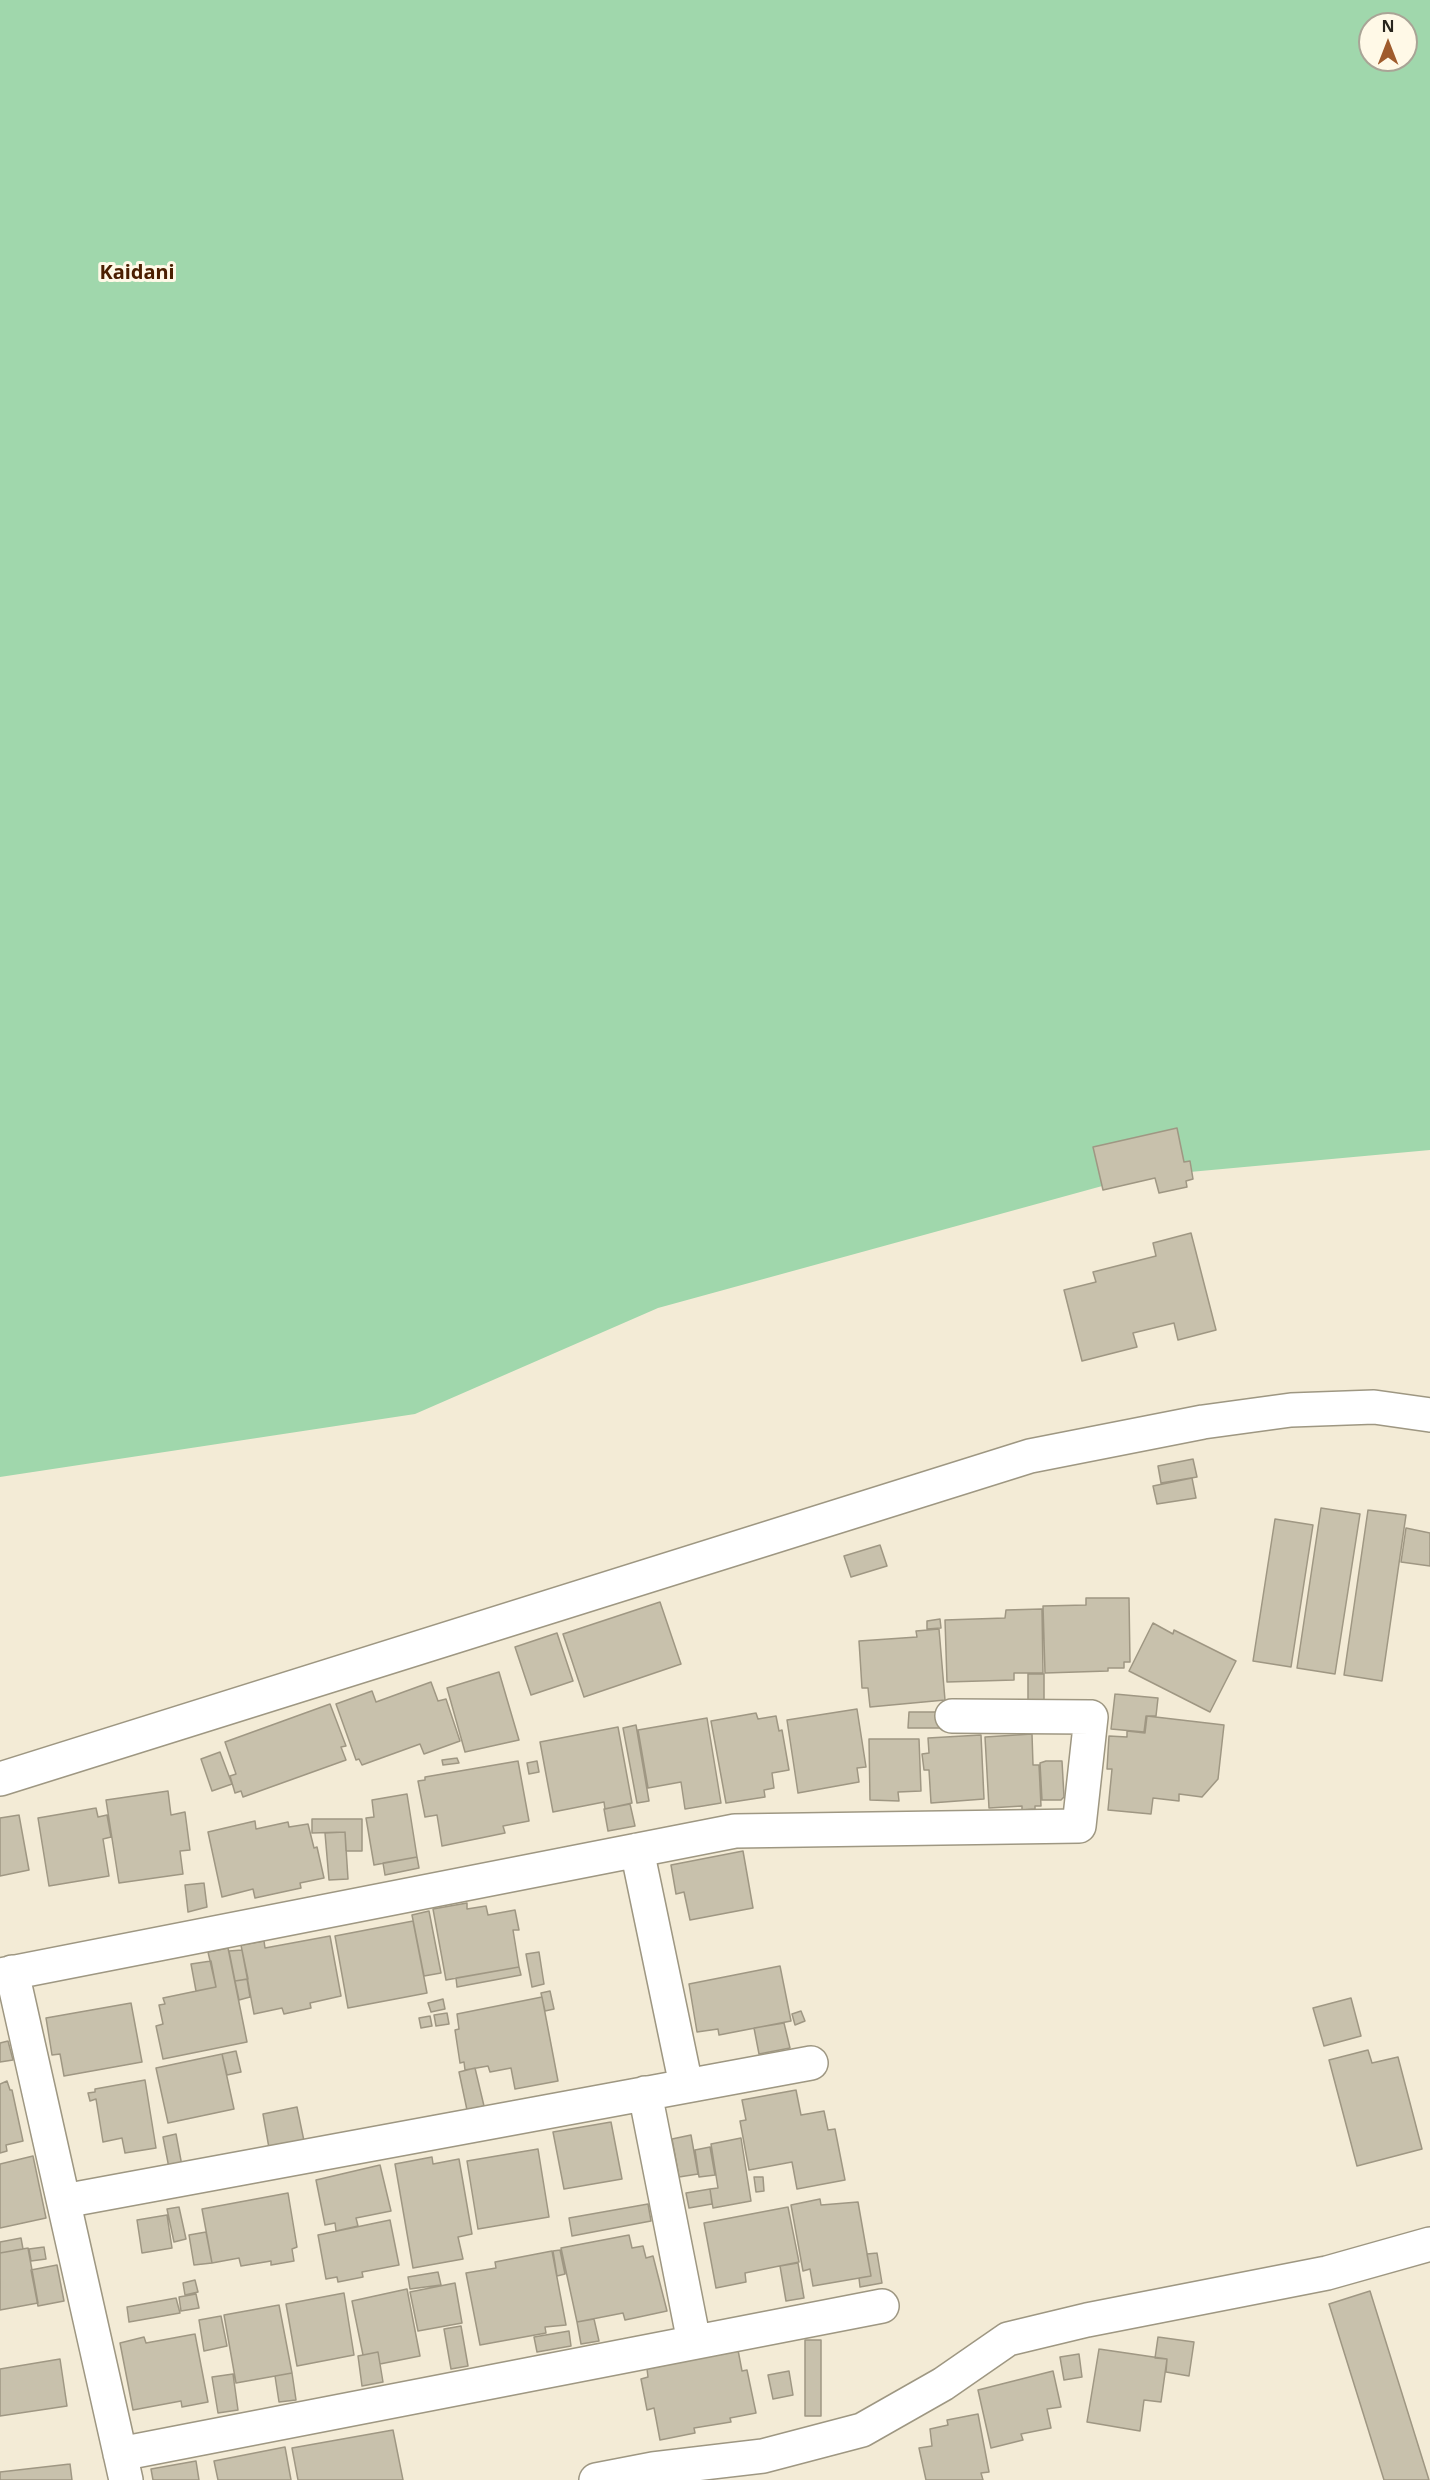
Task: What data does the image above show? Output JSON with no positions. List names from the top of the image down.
{
  "districts": ["Kaidani"],
  "north": "top"
}
